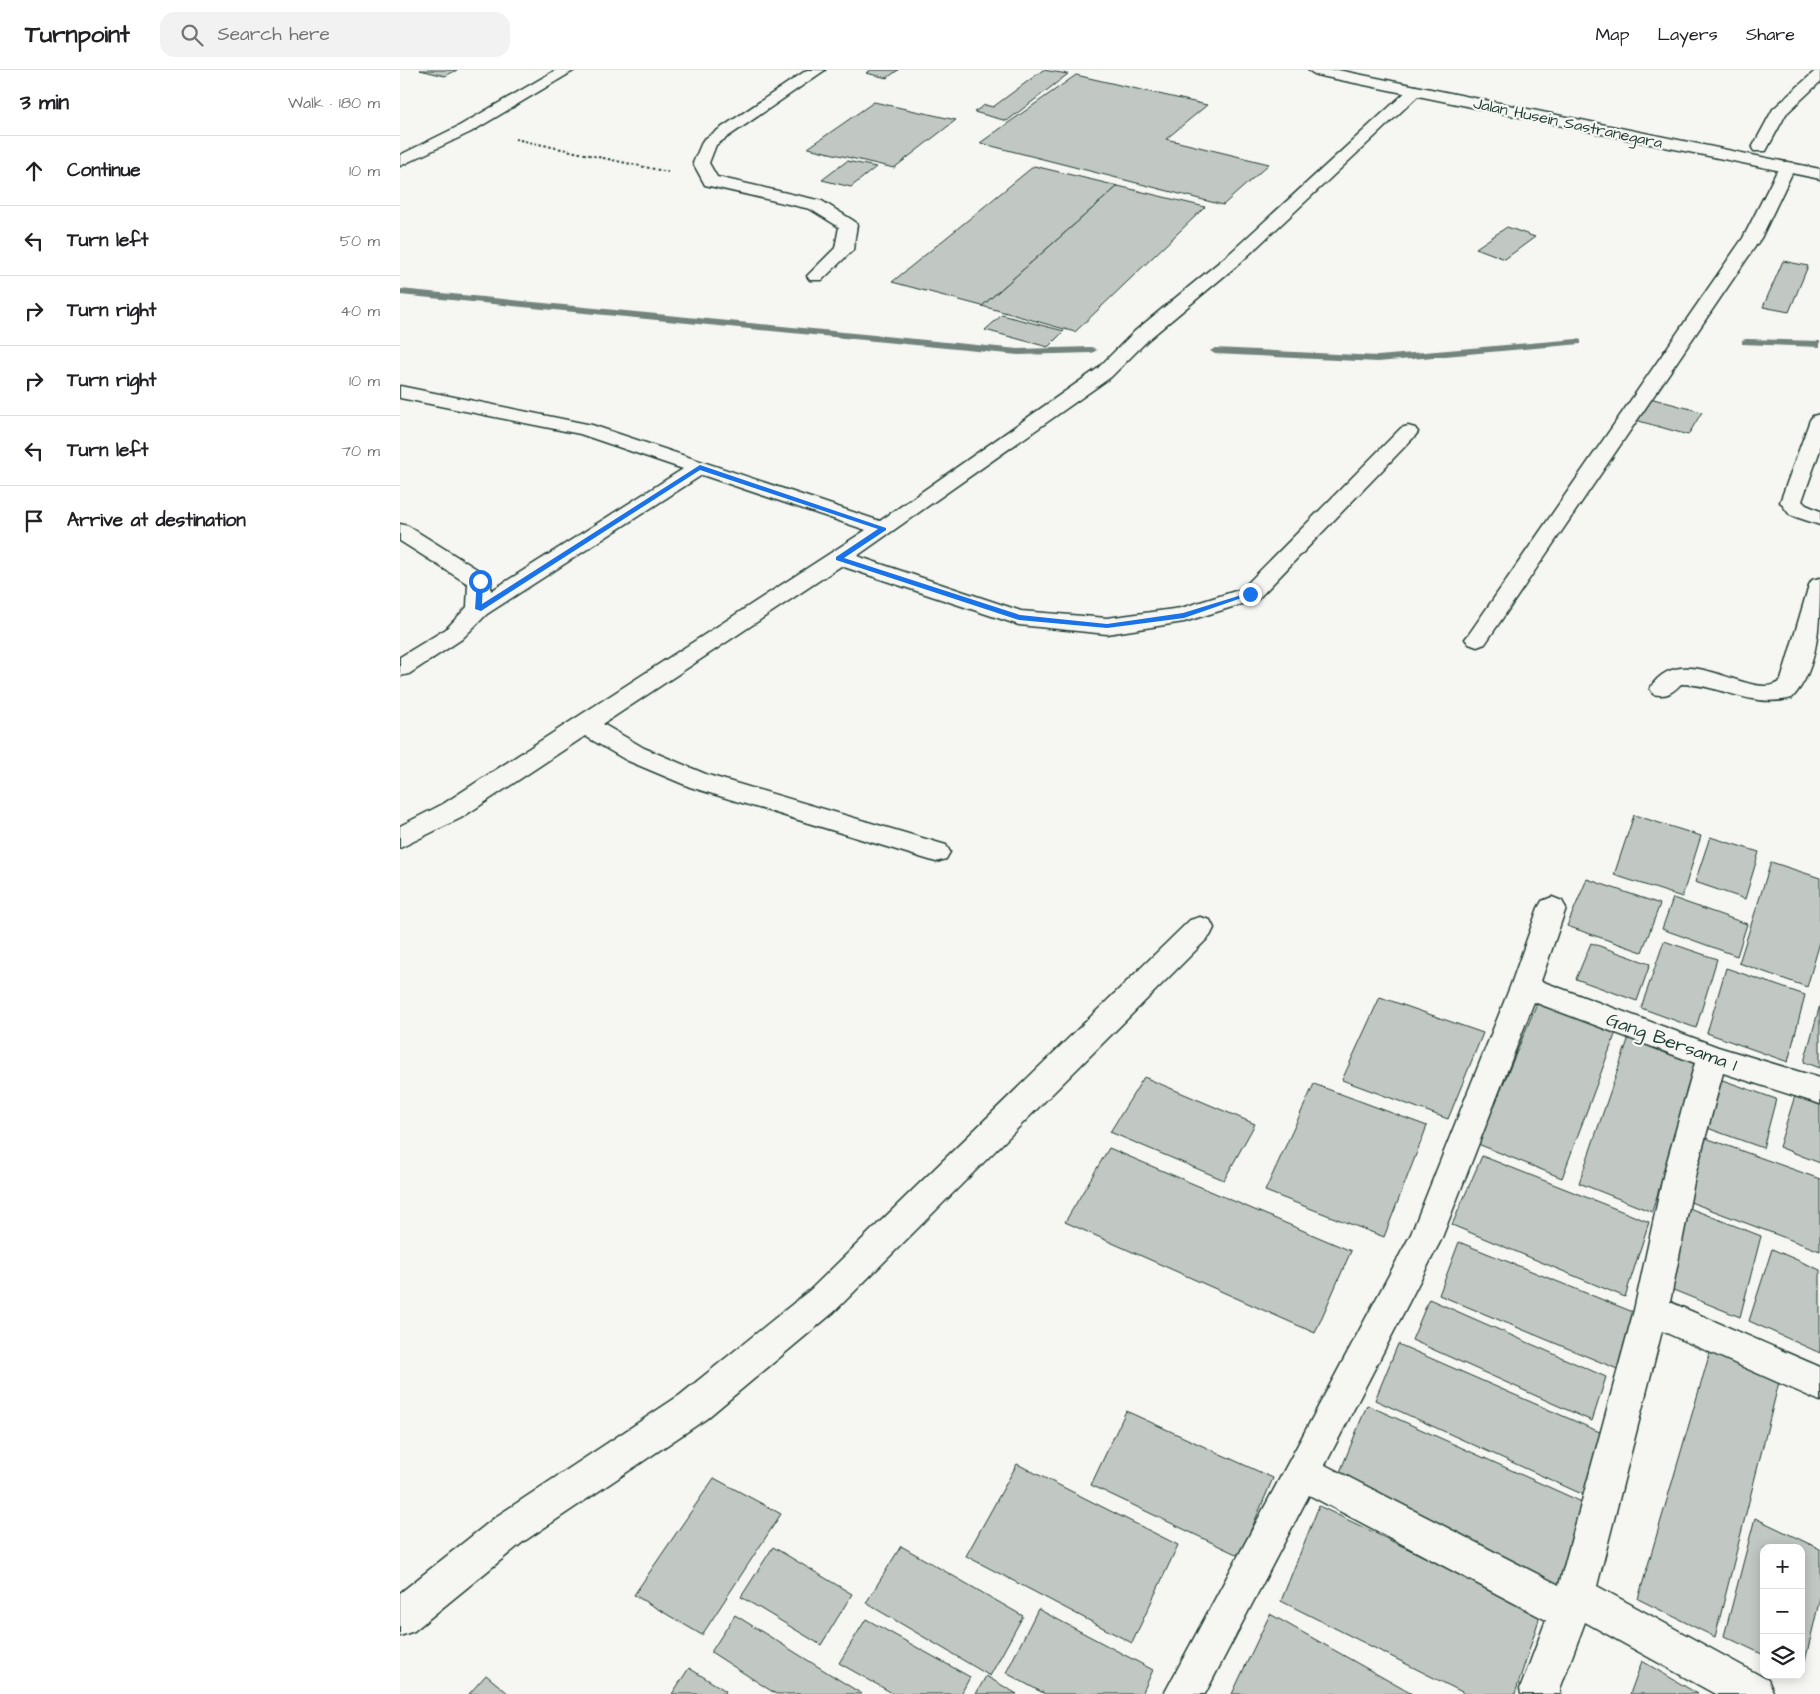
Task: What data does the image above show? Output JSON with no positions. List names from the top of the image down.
{
  "streets": {
    "street": ["Jalan Husein Sastranegara", "Gang Bersama 1"]
  },
  "page": {
    "header": "Turnpoint",
    "search": "Search here",
    "nav": ["Map", "Layers", "Share"],
    "heading": ["3 min", "Walk · 180 m"],
    "list": [
      ["Continue", "10 m"],
      ["Turn left", "50 m"],
      ["Turn right", "40 m"],
      ["Turn right", "10 m"],
      ["Turn left", "70 m"],
      "Arrive at destination"
    ],
    "map_buttons": ["+", "−"]
  }
}
